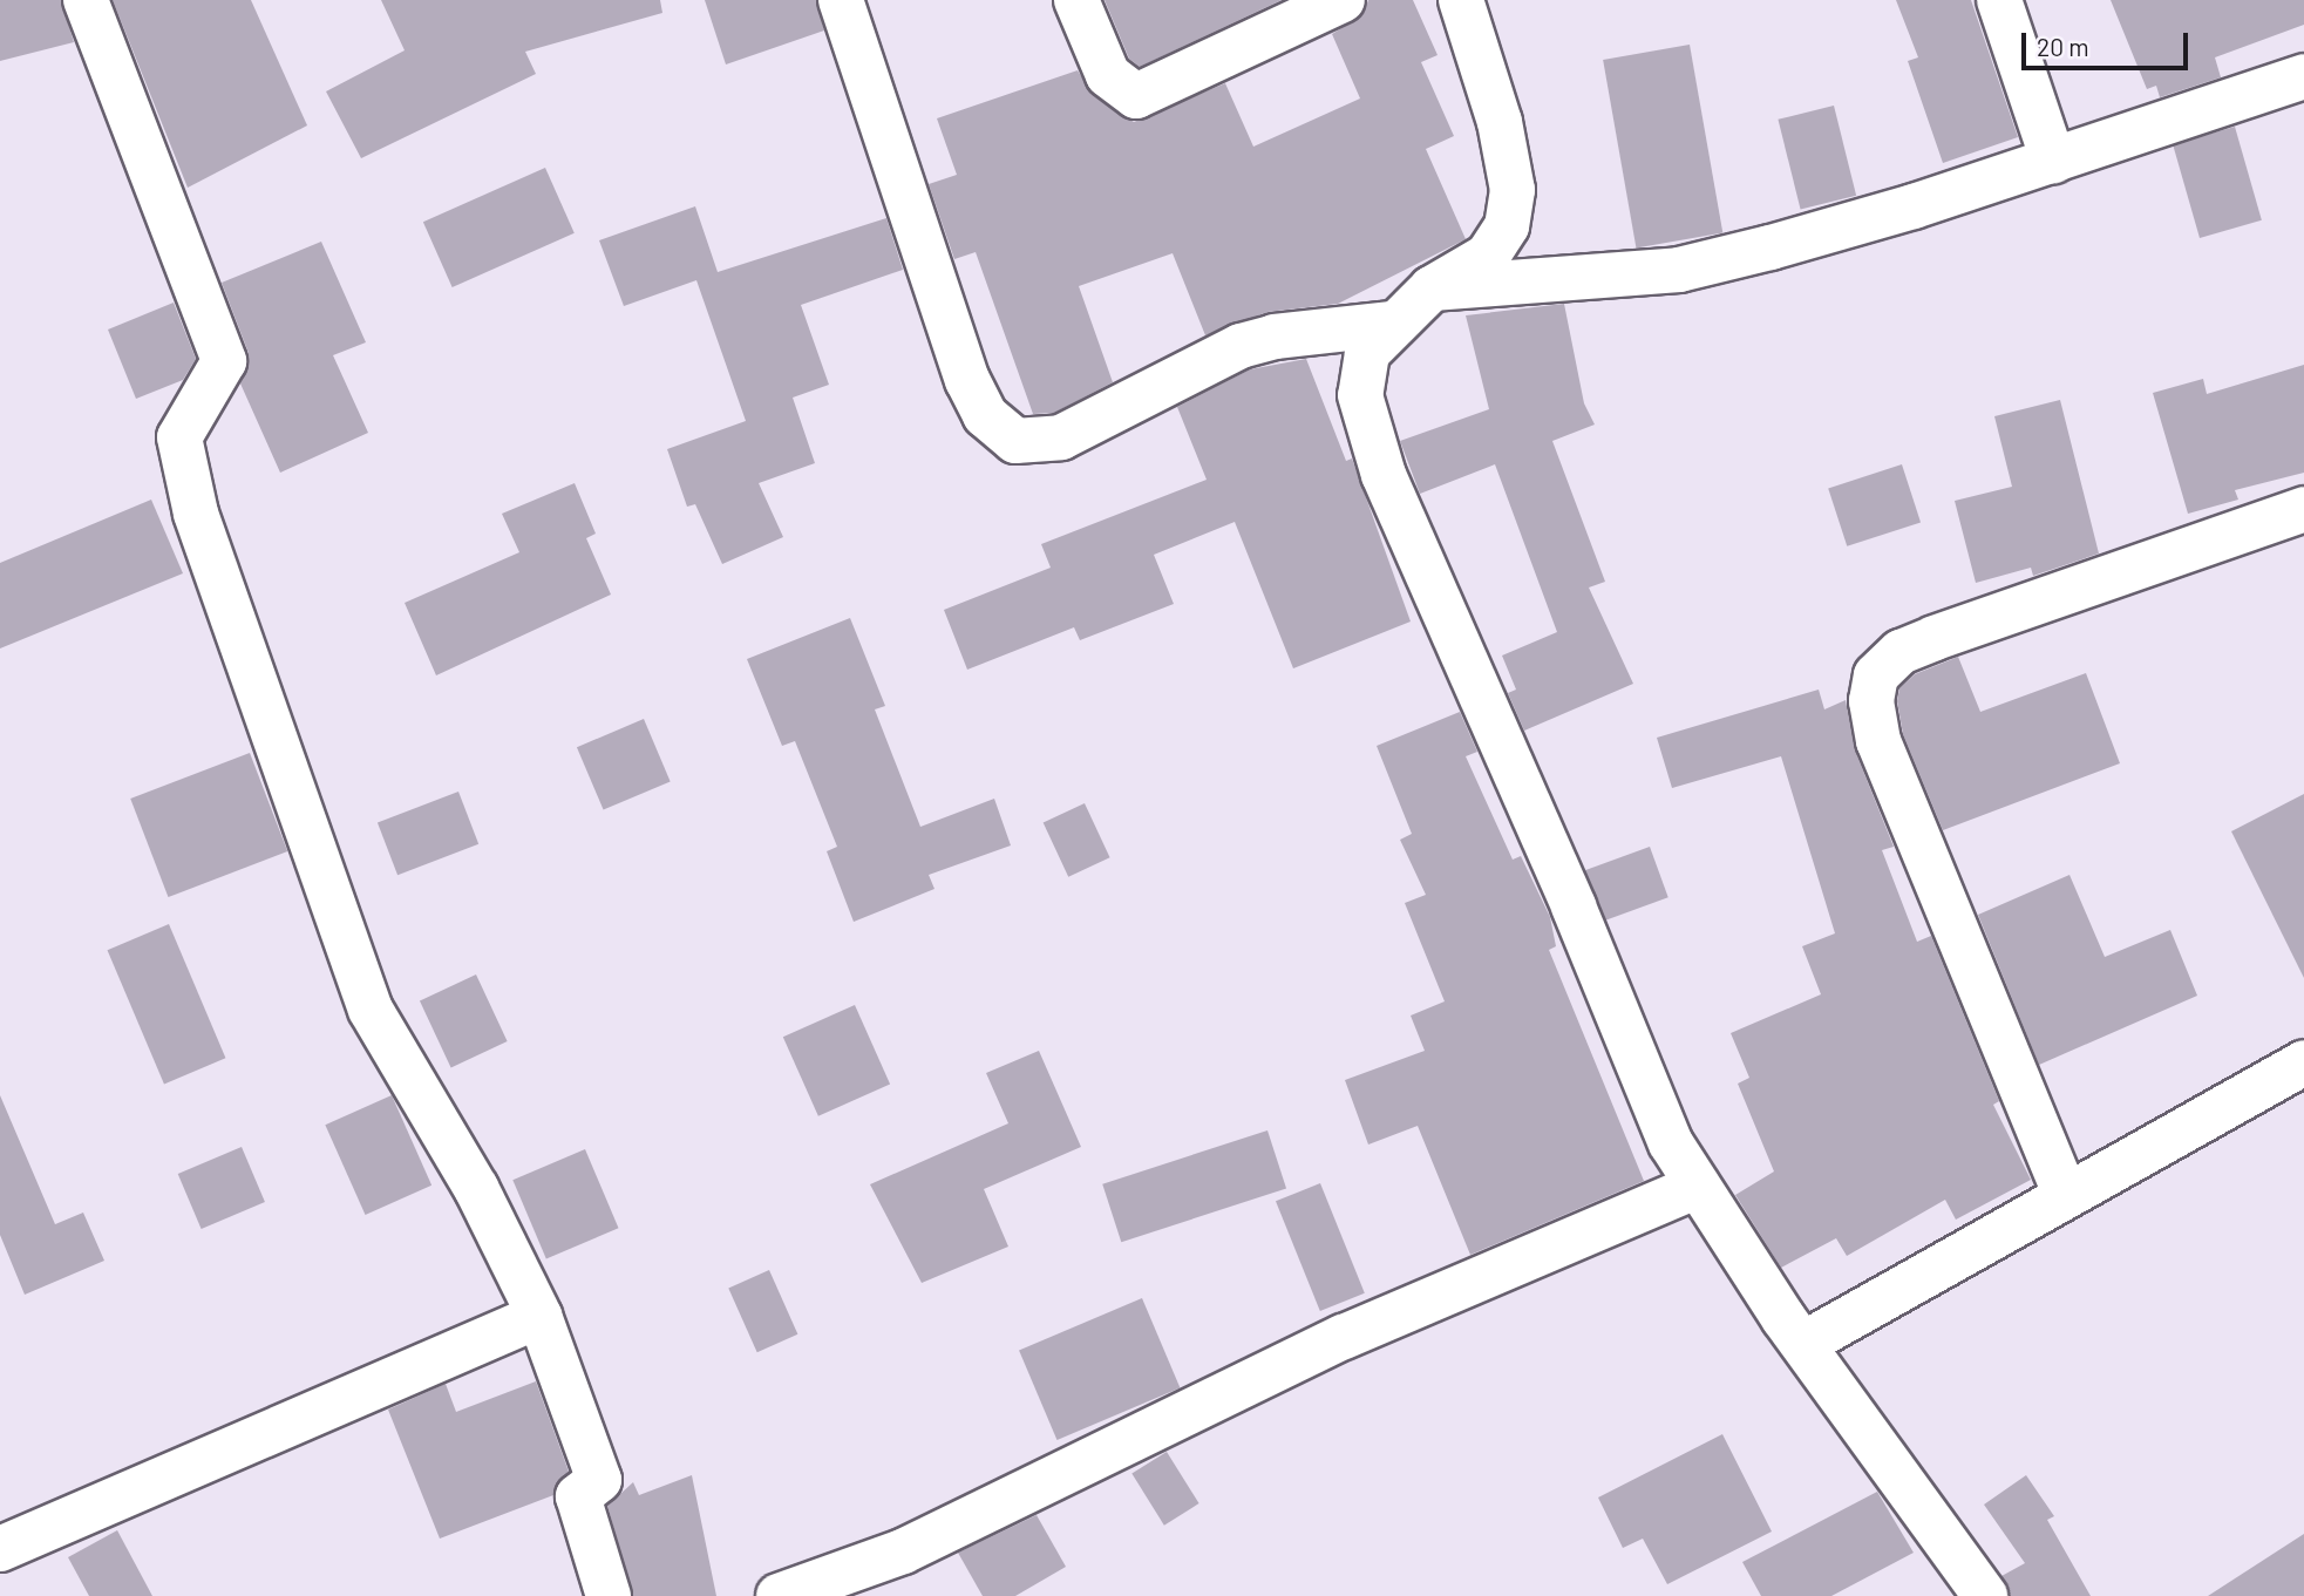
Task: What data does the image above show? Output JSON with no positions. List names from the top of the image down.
{
  "scale_bar": "20 m"
}
